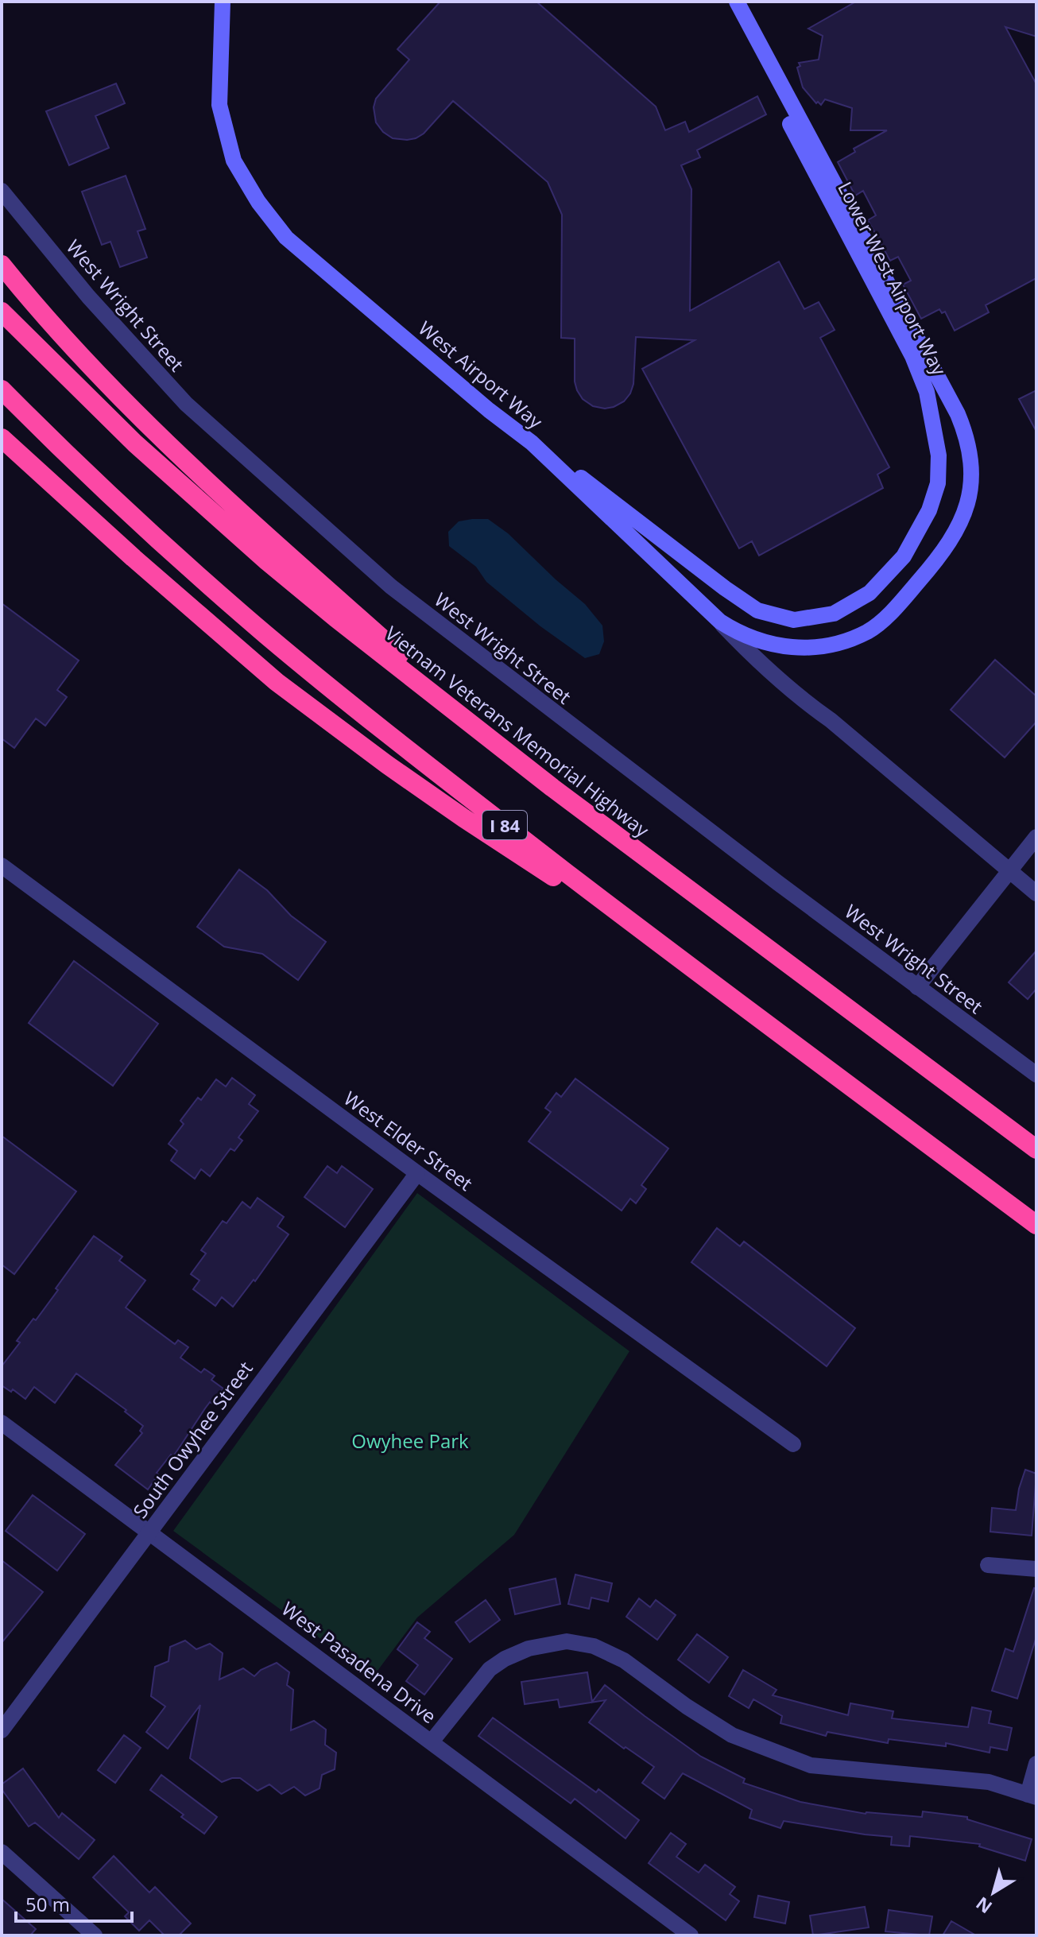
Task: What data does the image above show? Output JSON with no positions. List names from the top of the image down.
{
  "streets": {
    "highway": ["Vietnam Veterans Memorial Highway", "I 84"],
    "main road": ["Lower West Airport Way", "West Airport Way"],
    "street": [
      "West Wright Street",
      "West Elder Street",
      "South Owyhee Street",
      "West Pasadena Drive"
    ]
  },
  "crossings": [
    ["Lower West Airport Way", "West Airport Way"],
    ["West Elder Street", "South Owyhee Street"],
    ["South Owyhee Street", "West Pasadena Drive"]
  ],
  "parks": ["Owyhee Park"],
  "scale_bar": "50 m",
  "north": "bottom left"
}
